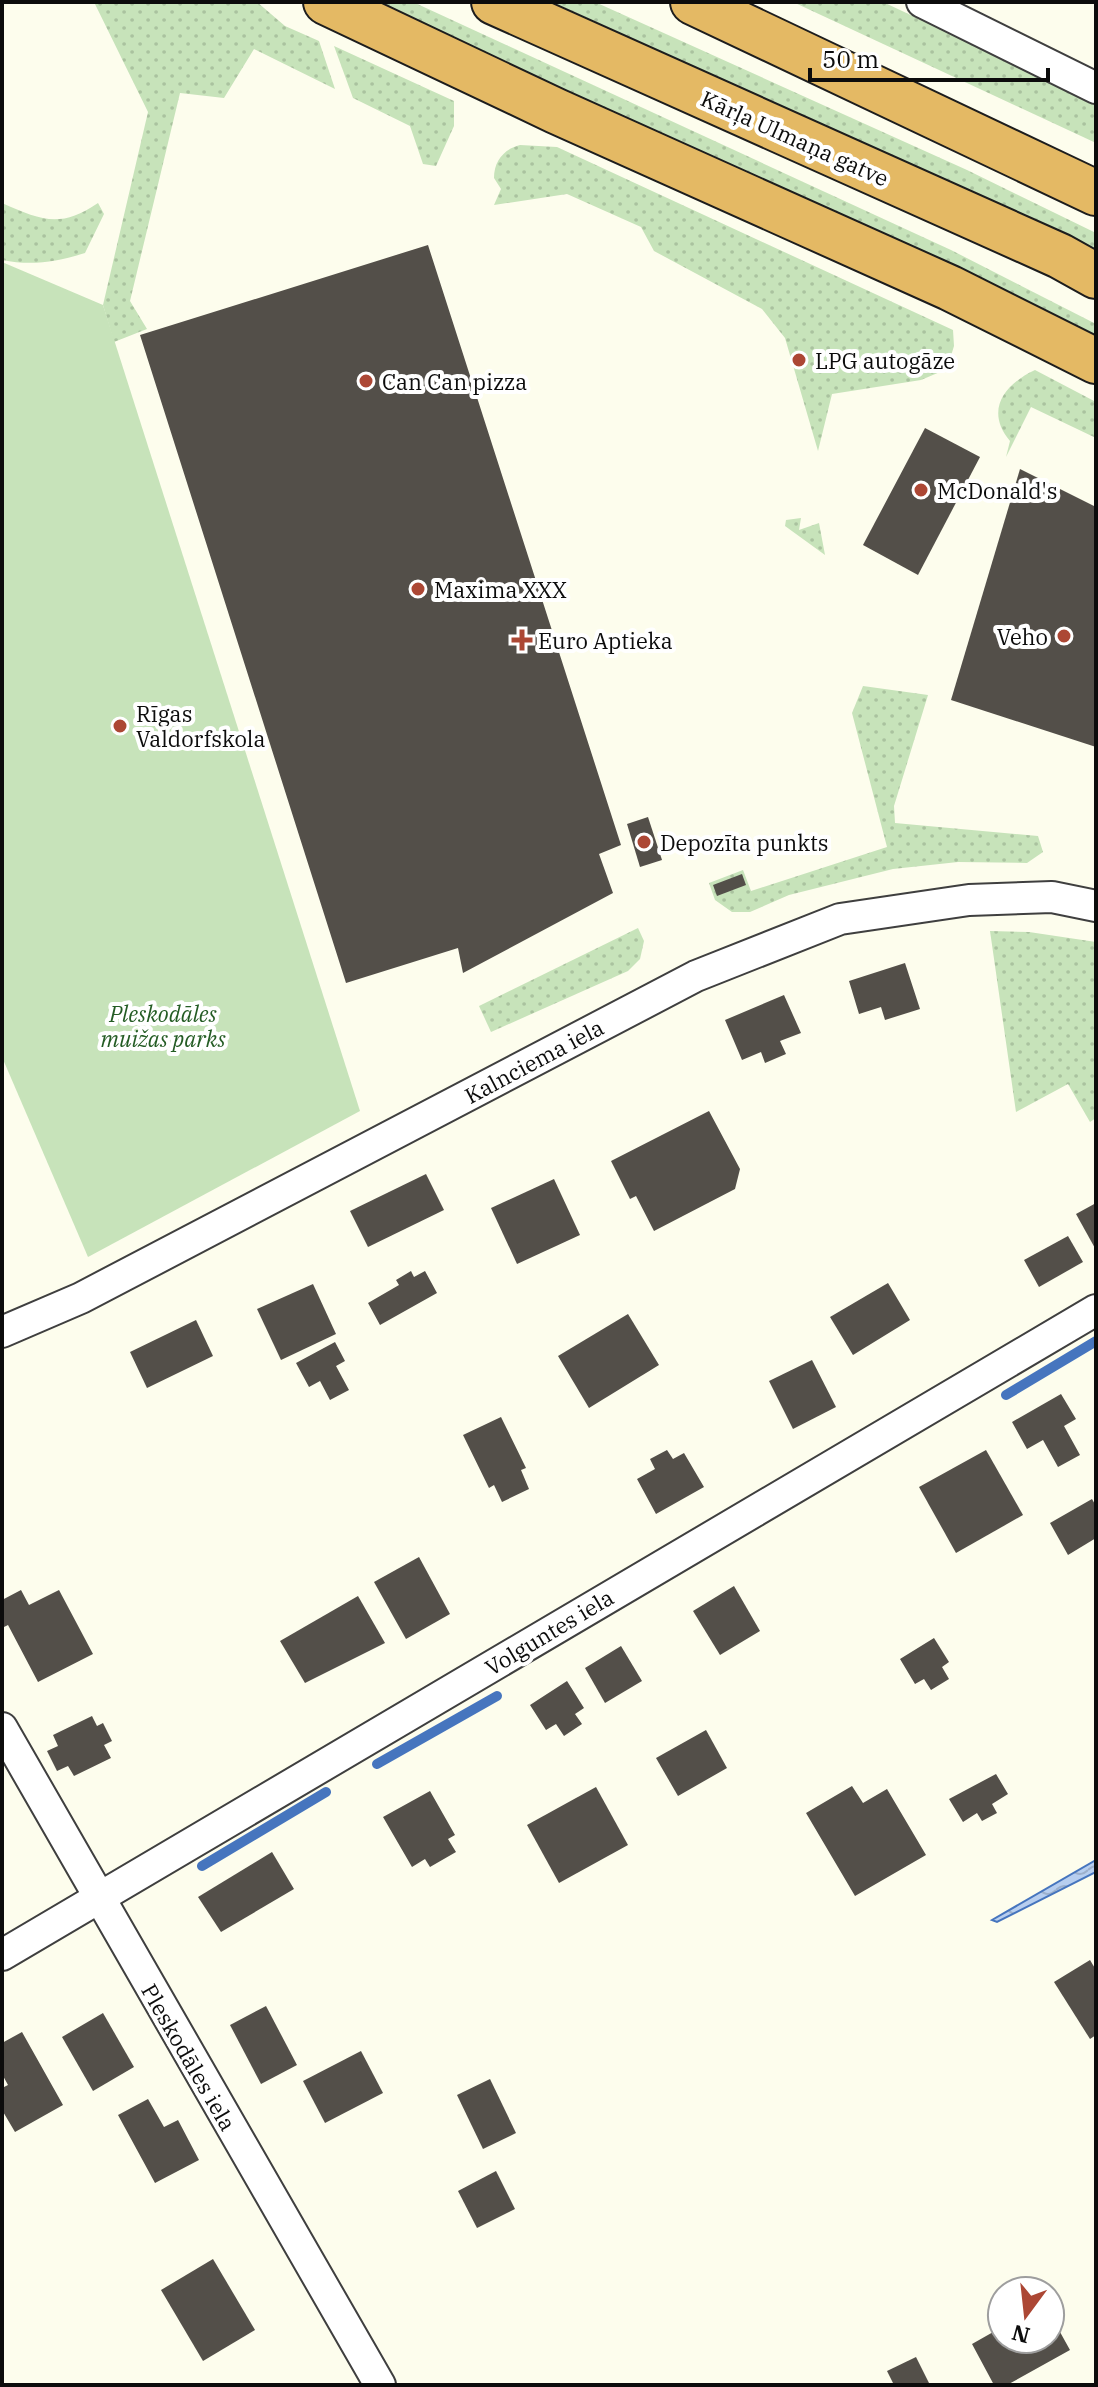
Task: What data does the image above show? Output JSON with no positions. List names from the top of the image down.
{
  "streets": {
    "highway": ["Kārļa Ulmaņa gatve"],
    "street": ["Kalnciema iela", "Volguntes iela", "Pleskodāles iela"]
  },
  "crossings": [
    ["Volguntes iela", "Pleskodāles iela"]
  ],
  "parks": ["Pleskodāles muižas parks"],
  "places": {
    "other": [
      "LPG autogāze",
      "Can Can pizza",
      "McDonald's",
      "Maxima XXX",
      "Veho",
      "Rīgas Valdorfskola",
      "Depozīta punkts"
    ],
    "health": ["Euro Aptieka"]
  },
  "scale_bar": "50 m",
  "north": "bottom"
}
